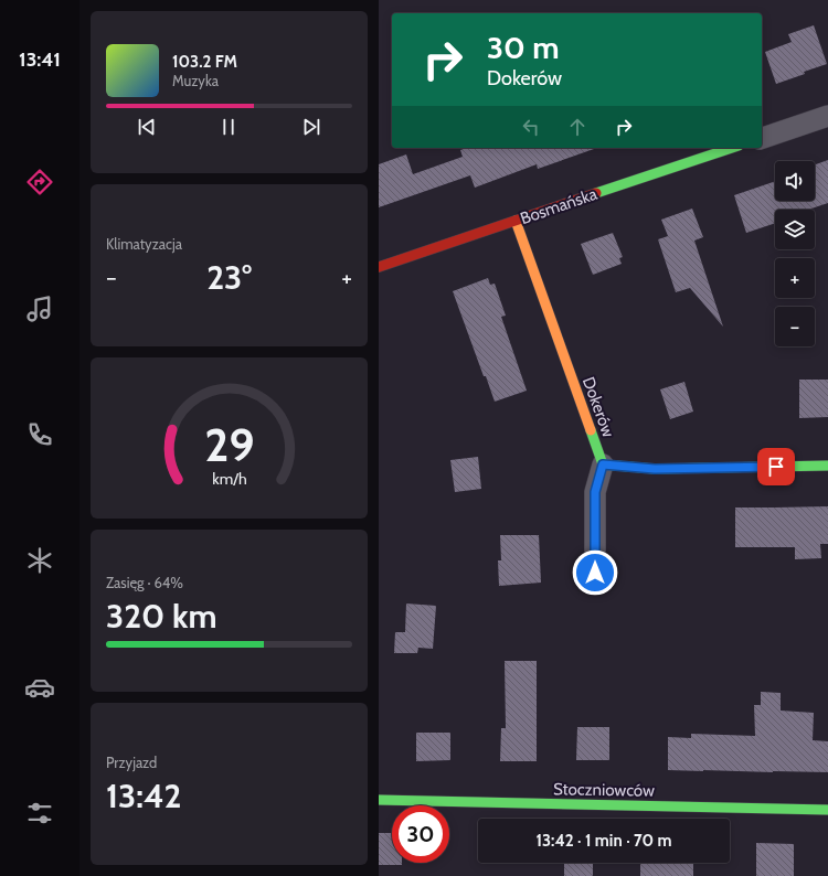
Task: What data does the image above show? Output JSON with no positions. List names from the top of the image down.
{
  "streets": {
    "street": ["Bosmańska", "Dokerów", "Stoczniowców"]
  },
  "crossings": [
    ["Bosmańska", "Dokerów"]
  ],
  "page": {
    "tabs": "13:41",
    "turn": ["30 m", "Dokerów"],
    "song": ["103.2 FM", "Muzyka"],
    "map_buttons": ["+", "−"],
    "tile": [
      "Klimatyzacja",
      ["Zasięg · 64%", "320 km"],
      ["Przyjazd", "13:42"]
    ],
    "heat": ["−", "23°", "+"],
    "limit": "30",
    "trip": "13:42 · 1 min · 70 m",
    "gauge": ["29", "km/h"]
  }
}
